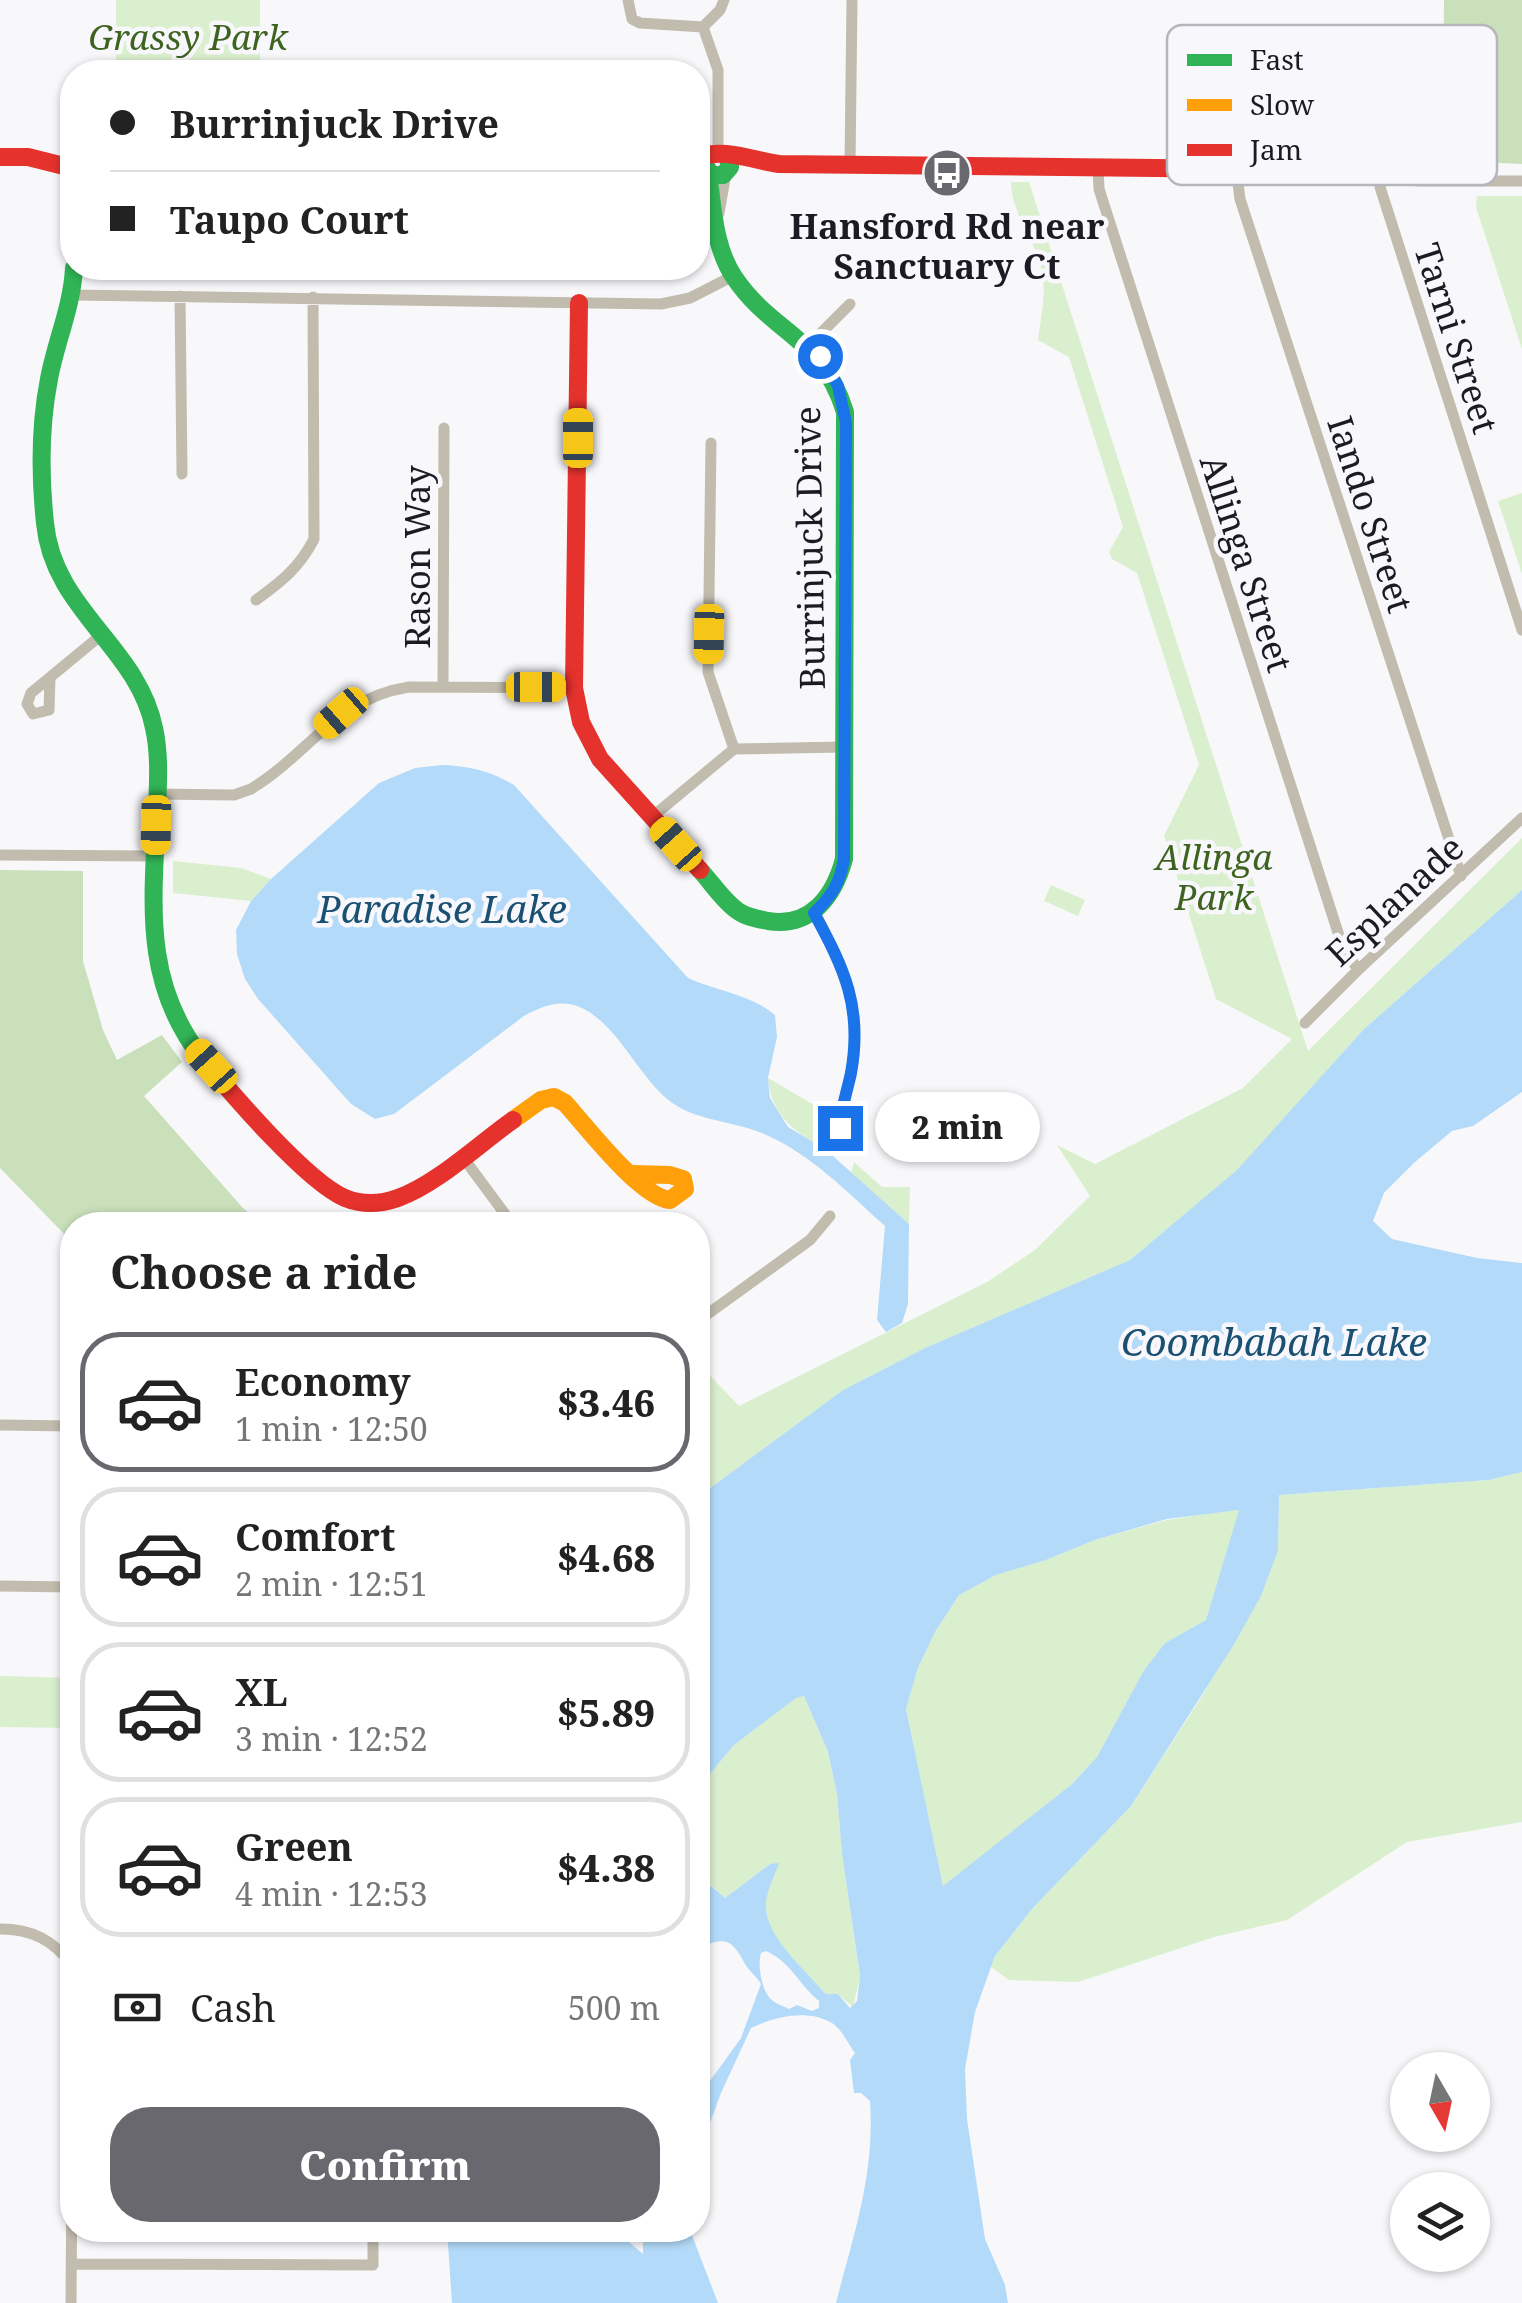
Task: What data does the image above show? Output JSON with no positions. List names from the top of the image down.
{
  "streets": {
    "street": [
      "Tarni Street",
      "Iando Street",
      "Burrinjuck Drive",
      "Rason Way",
      "Allinga Street",
      "Esplanade"
    ]
  },
  "crossings": [
    ["Iando Street", "Esplanade"],
    ["Allinga Street", "Esplanade"]
  ],
  "water": ["Paradise Lake", "Coombabah Lake"],
  "parks": ["Grassy Park", "Allinga Park"],
  "places": {
    "bus stop": ["Hansford Rd near Sanctuary Ct"]
  },
  "legend": ["Fast", "Slow", "Jam"],
  "north": "bottom",
  "page": {
    "banner": ["Burrinjuck Drive", "Taupo Court"],
    "bubble": "2 min",
    "heading": "Choose a ride",
    "list": [
      {
        "name": "Economy",
        "note": "1 min · 12:50",
        "value": "$3.46"
      },
      {
        "name": "Comfort",
        "note": "2 min · 12:51",
        "value": "$4.68"
      },
      {
        "name": "XL",
        "note": "3 min · 12:52",
        "value": "$5.89"
      },
      {
        "name": "Green",
        "note": "4 min · 12:53",
        "value": "$4.38"
      }
    ],
    "pay": ["Cash", "500 m"],
    "buttons": "Confirm"
  }
}
